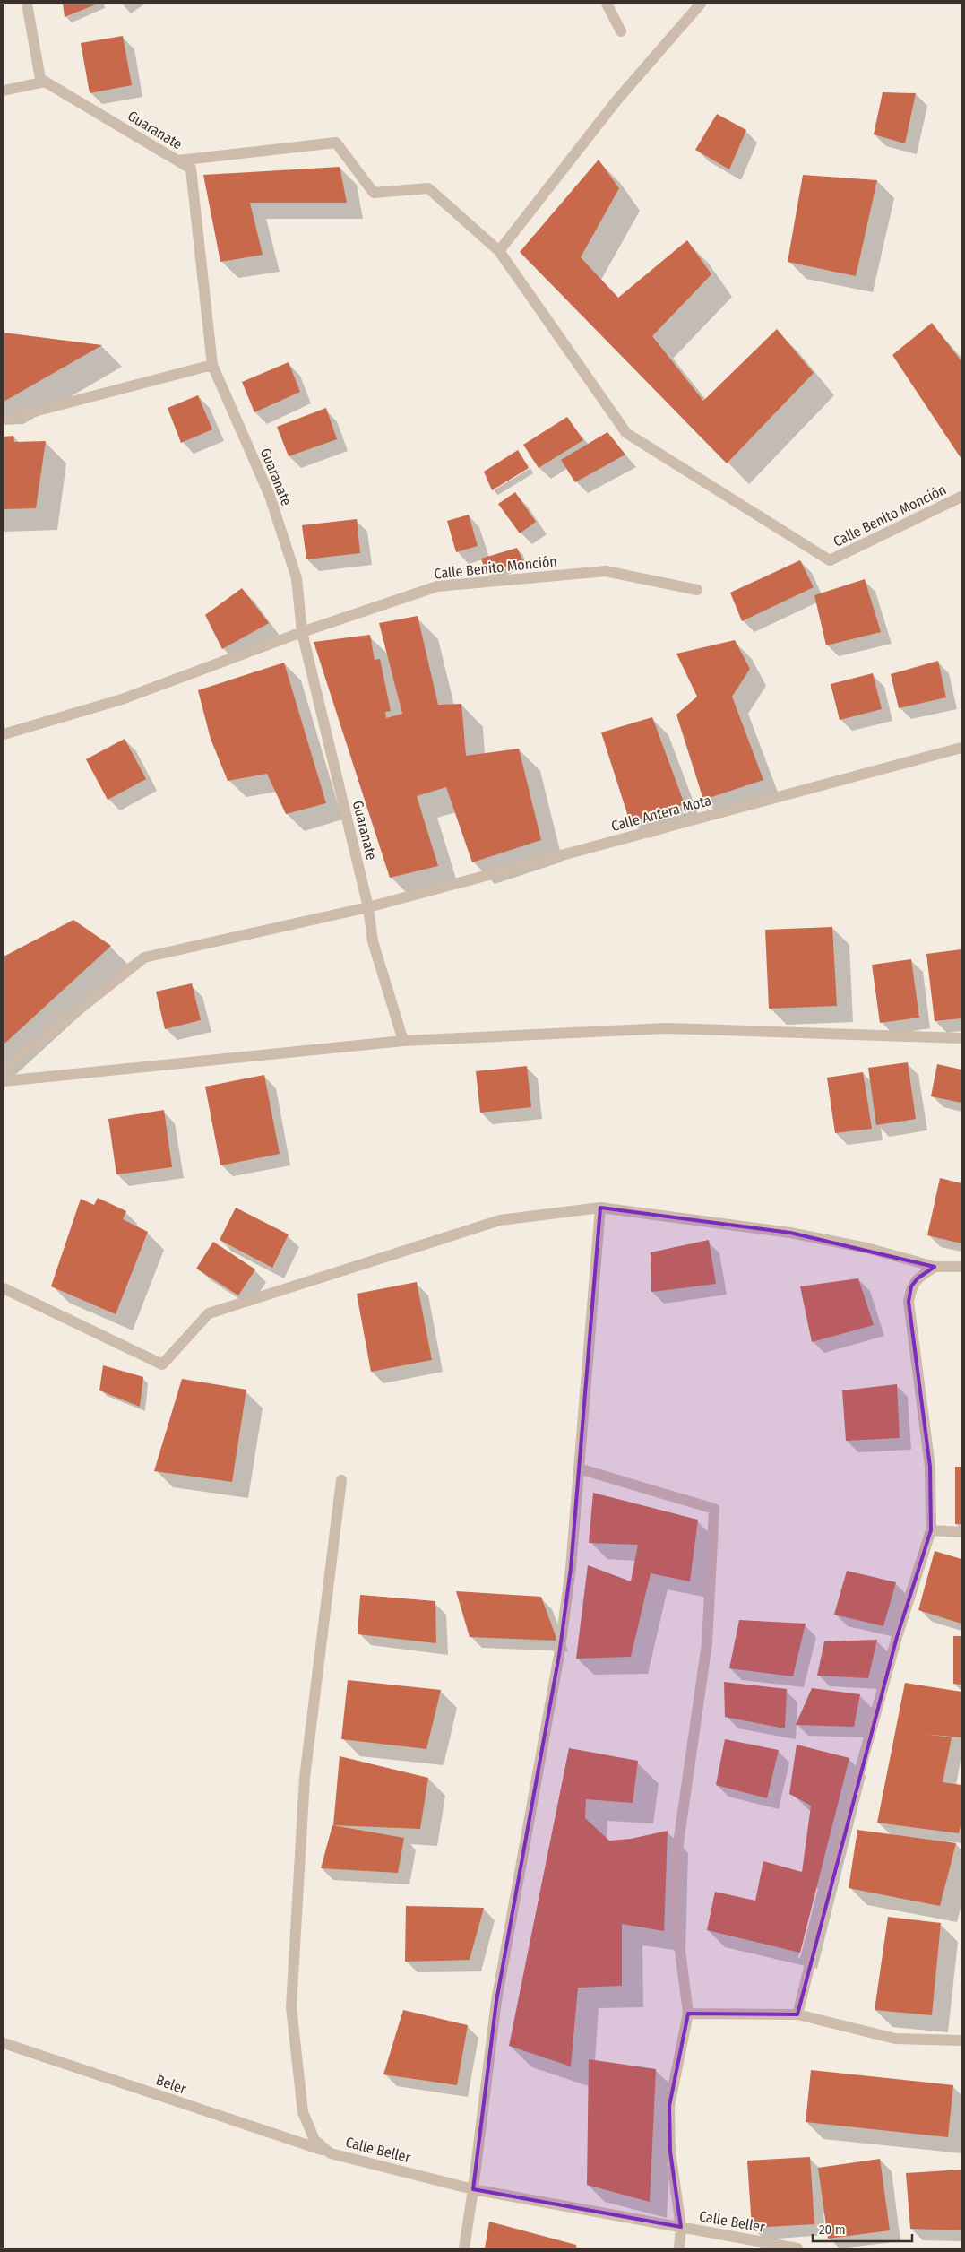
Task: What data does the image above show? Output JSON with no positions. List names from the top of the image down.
{
  "streets": {
    "street": [
      "Guaranate",
      "Calle Benito Monción",
      "Calle Antera Mota",
      "Beler",
      "Calle Beller"
    ]
  },
  "crossings": [
    ["Guaranate", "Calle Benito Monción"],
    ["Guaranate", "Calle Antera Mota"],
    ["Beler", "Calle Beller"]
  ],
  "scale_bar": "20 m"
}
